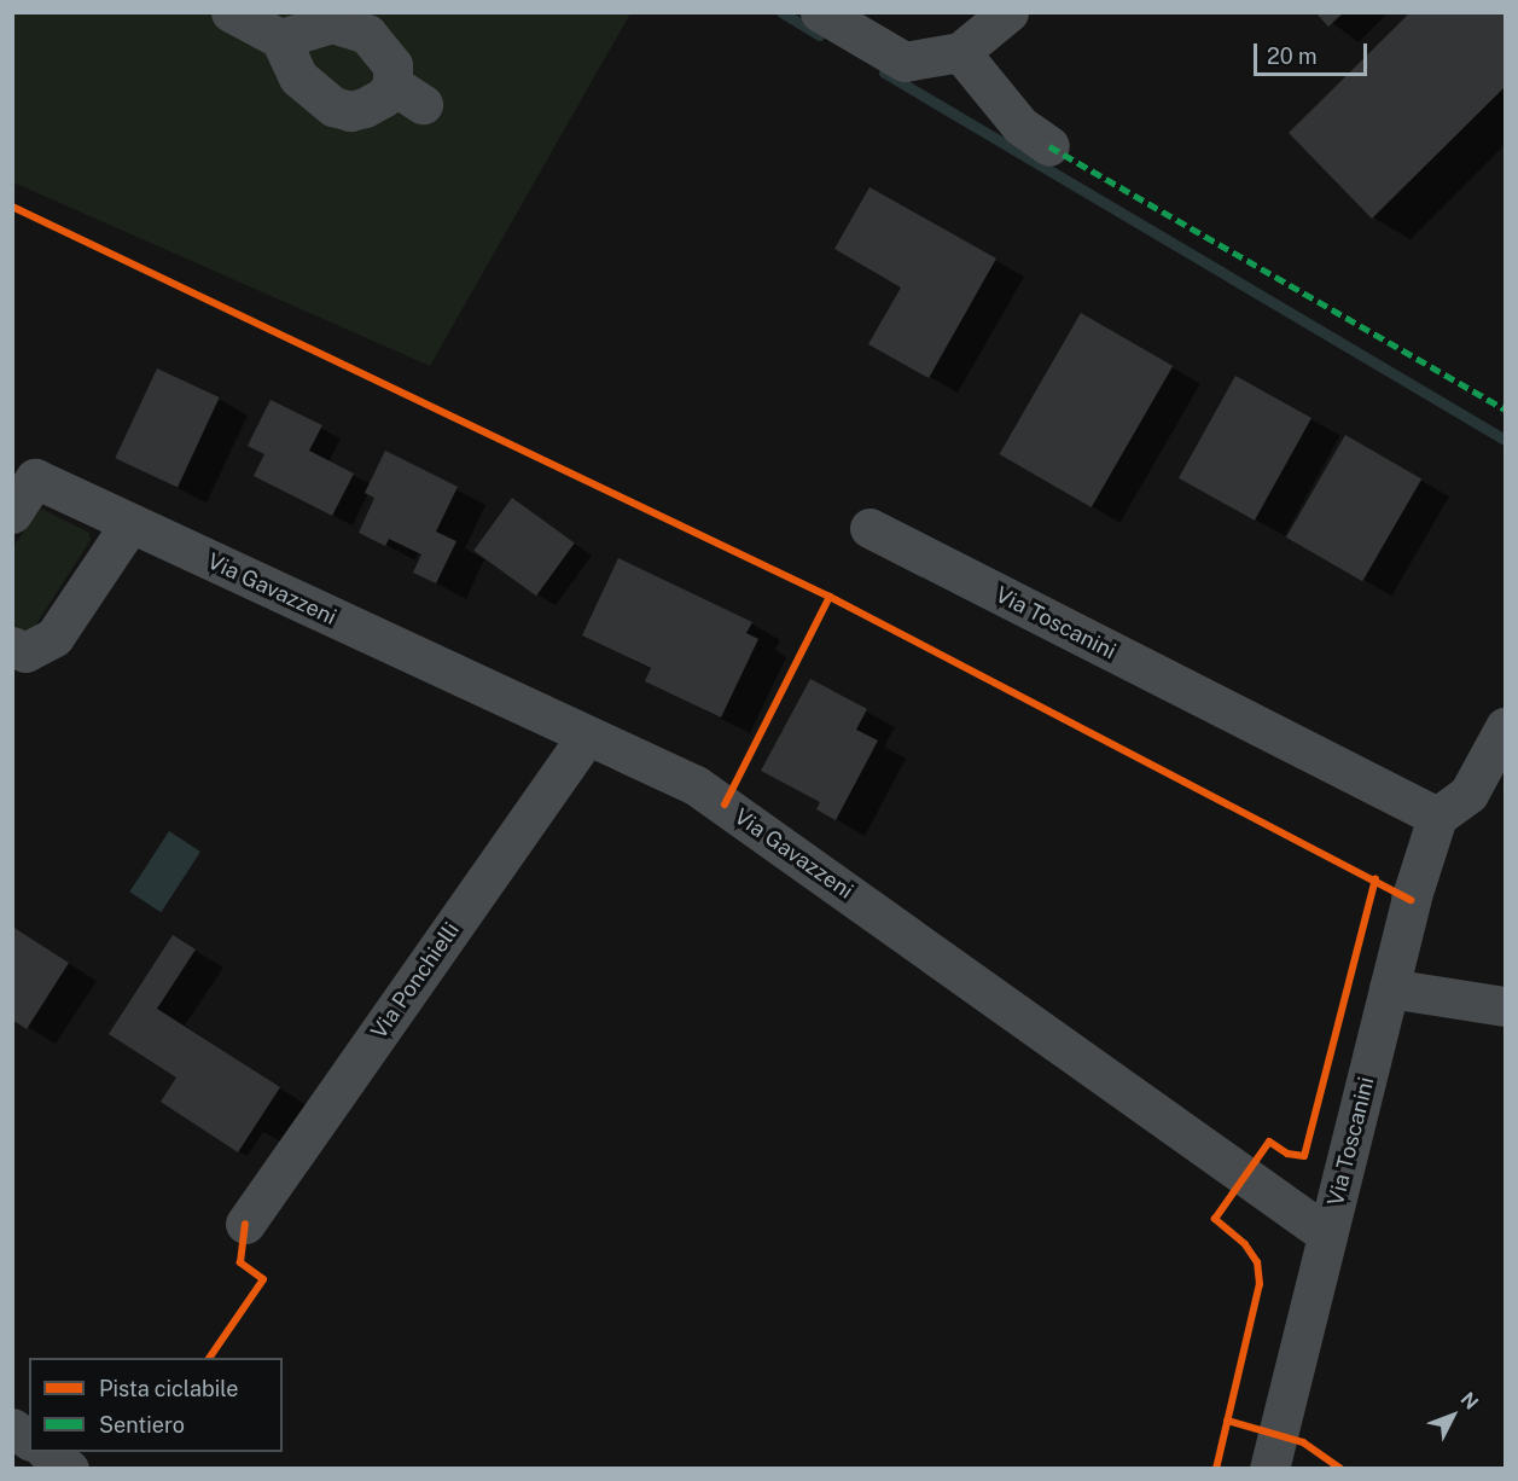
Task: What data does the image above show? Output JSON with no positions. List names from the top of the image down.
{
  "streets": {
    "street": ["Via Gavazzeni", "Via Toscanini", "Via Ponchielli"]
  },
  "crossings": [
    ["Via Gavazzeni", "Via Toscanini"],
    ["Via Gavazzeni", "Via Ponchielli"]
  ],
  "legend": ["Pista ciclabile", "Sentiero"],
  "scale_bar": "20 m",
  "north": "top right"
}
